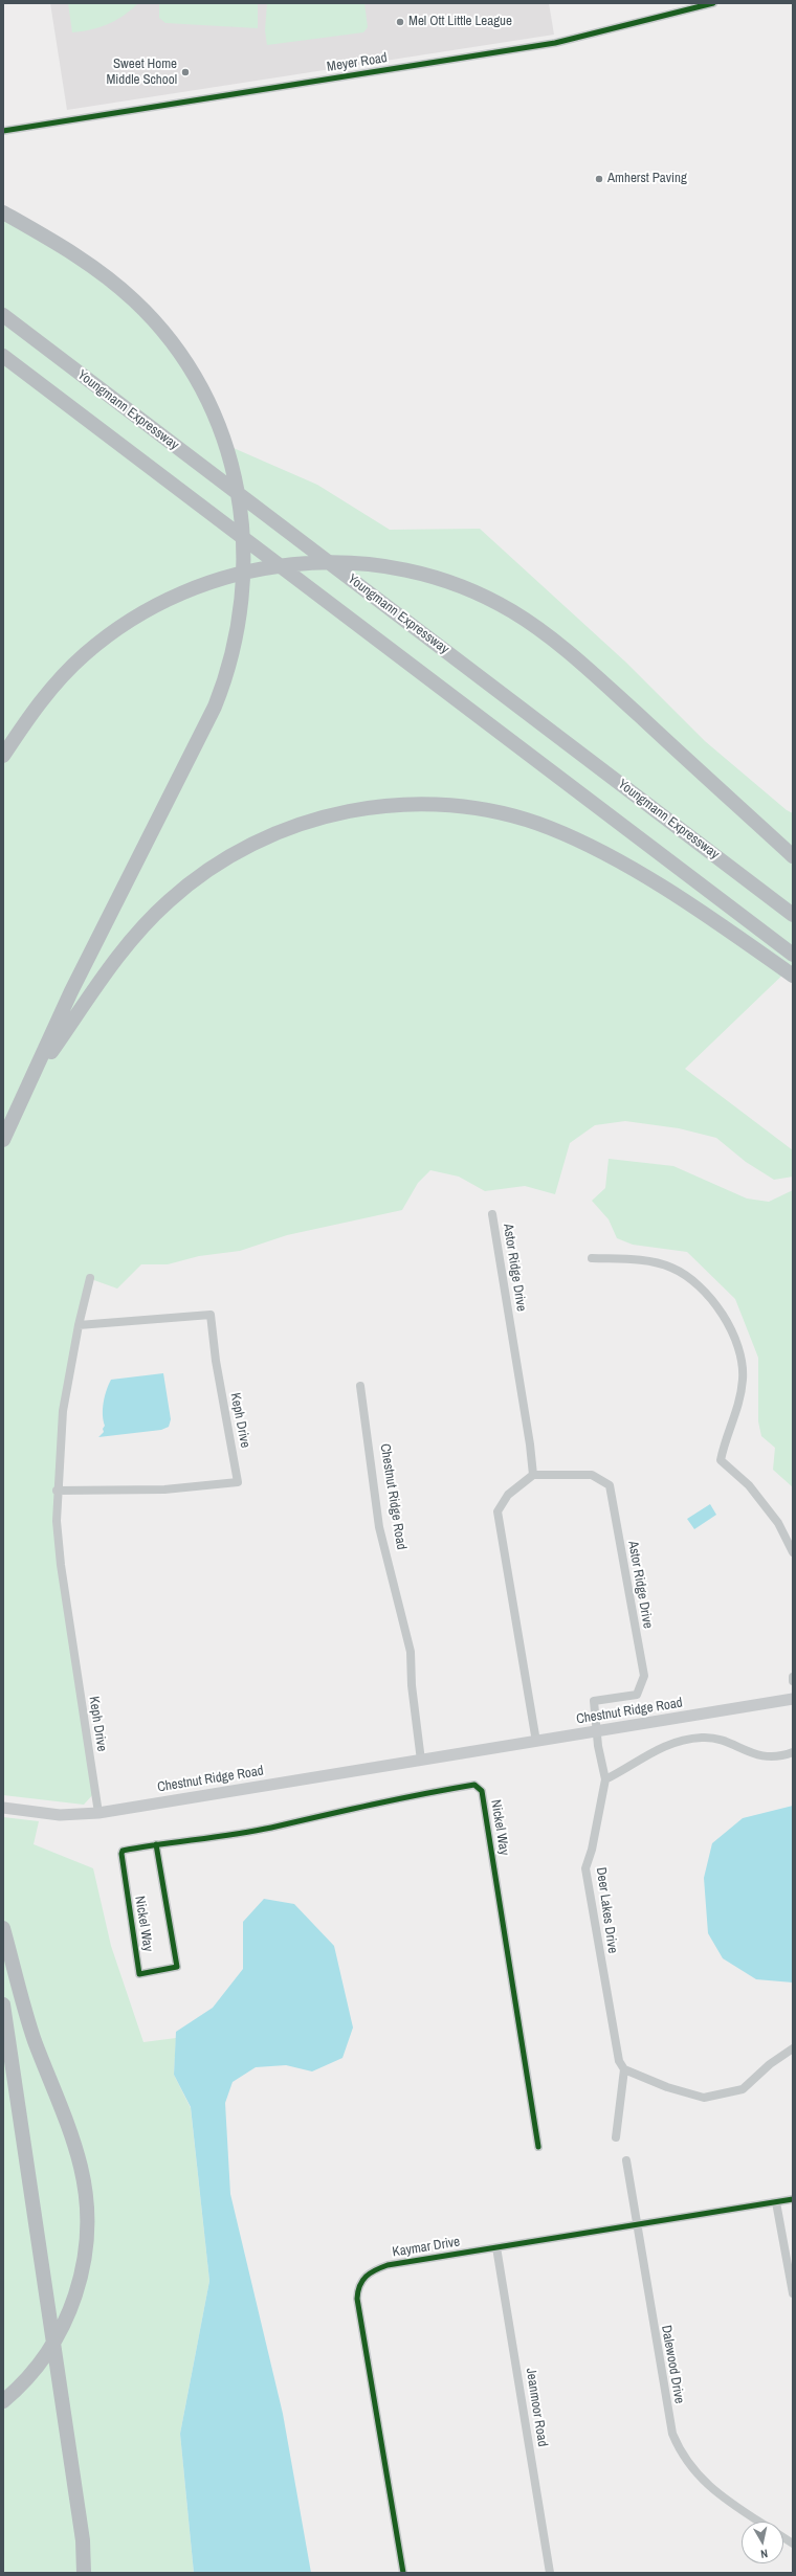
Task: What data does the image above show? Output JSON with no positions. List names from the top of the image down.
{
  "streets": {
    "highway": ["Youngmann Expressway"],
    "street": [
      "Meyer Road",
      "Astor Ridge Drive",
      "Keph Drive",
      "Chestnut Ridge Road",
      "Nickel Way",
      "Deer Lakes Drive",
      "Kaymar Drive",
      "Dalewood Drive",
      "Jeanmoor Road"
    ]
  },
  "crossings": [
    ["Astor Ridge Drive", "Chestnut Ridge Road"],
    ["Astor Ridge Drive", "Deer Lakes Drive"],
    ["Keph Drive", "Chestnut Ridge Road"],
    ["Chestnut Ridge Road", "Deer Lakes Drive"],
    ["Kaymar Drive", "Dalewood Drive"],
    ["Kaymar Drive", "Jeanmoor Road"]
  ],
  "places": ["Mel Ott Little League", "Sweet Home Middle School", "Amherst Paving"],
  "north": "bottom"
}
